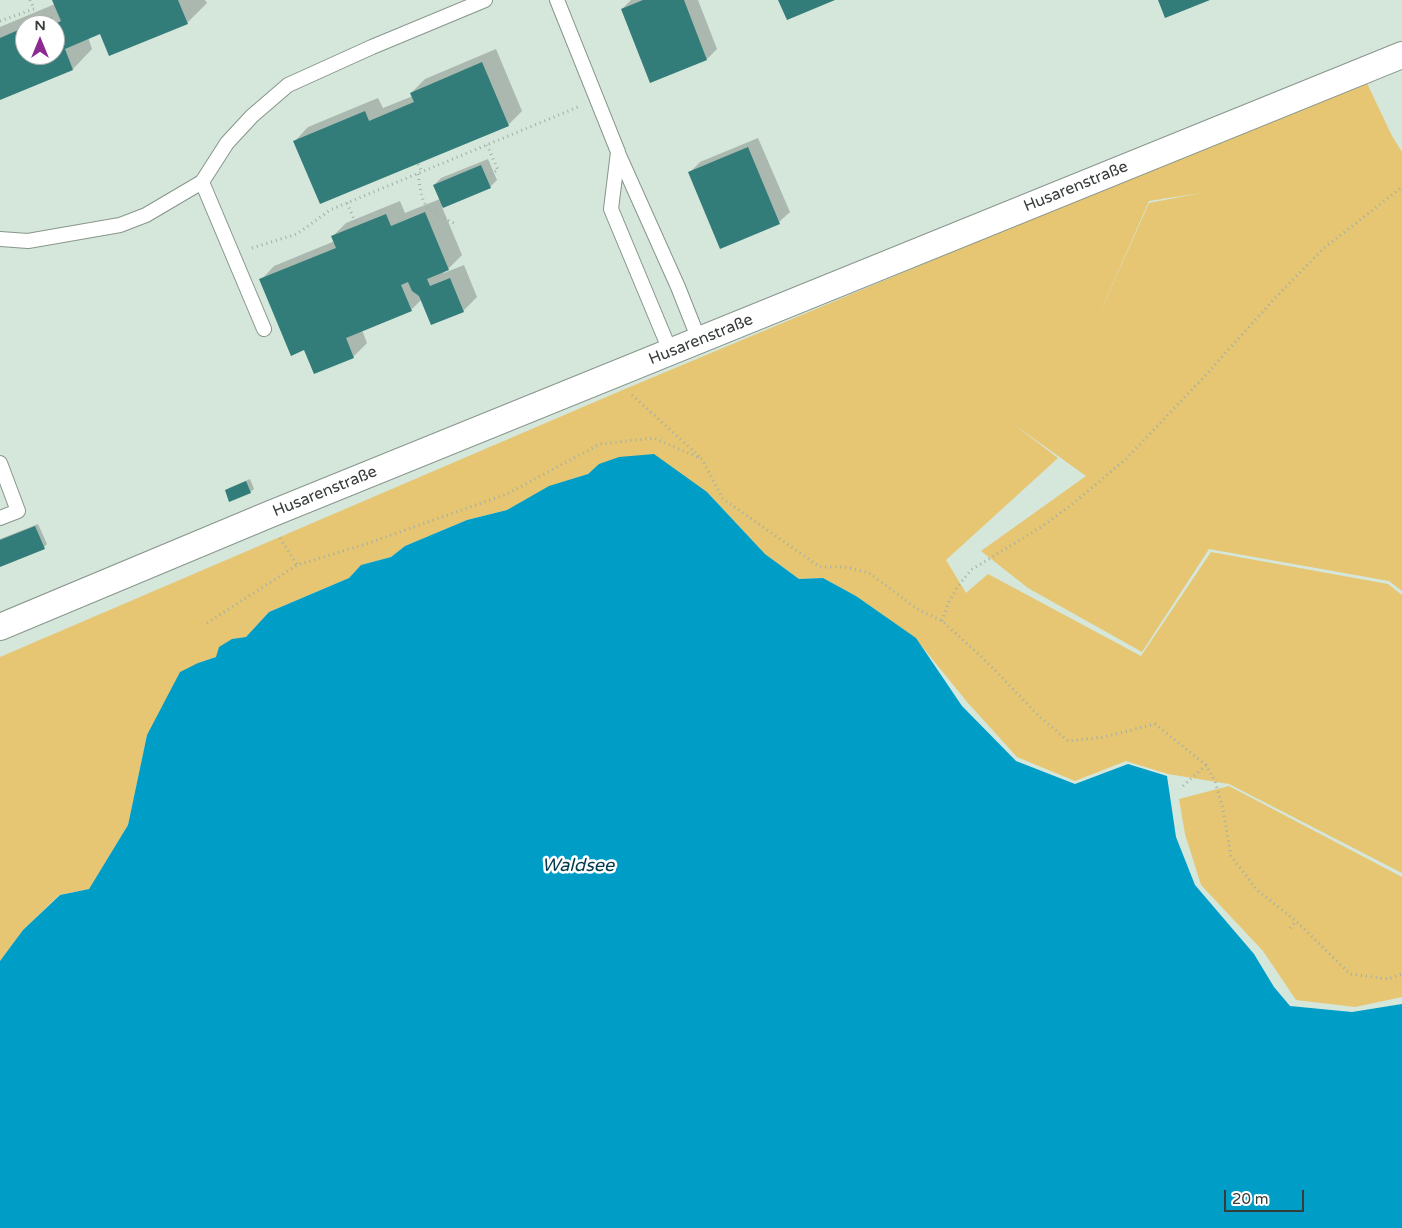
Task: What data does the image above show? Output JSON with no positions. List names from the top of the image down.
{
  "streets": {
    "street": ["Husarenstraße"]
  },
  "water": ["Waldsee"],
  "scale_bar": "20 m",
  "north": "top"
}
